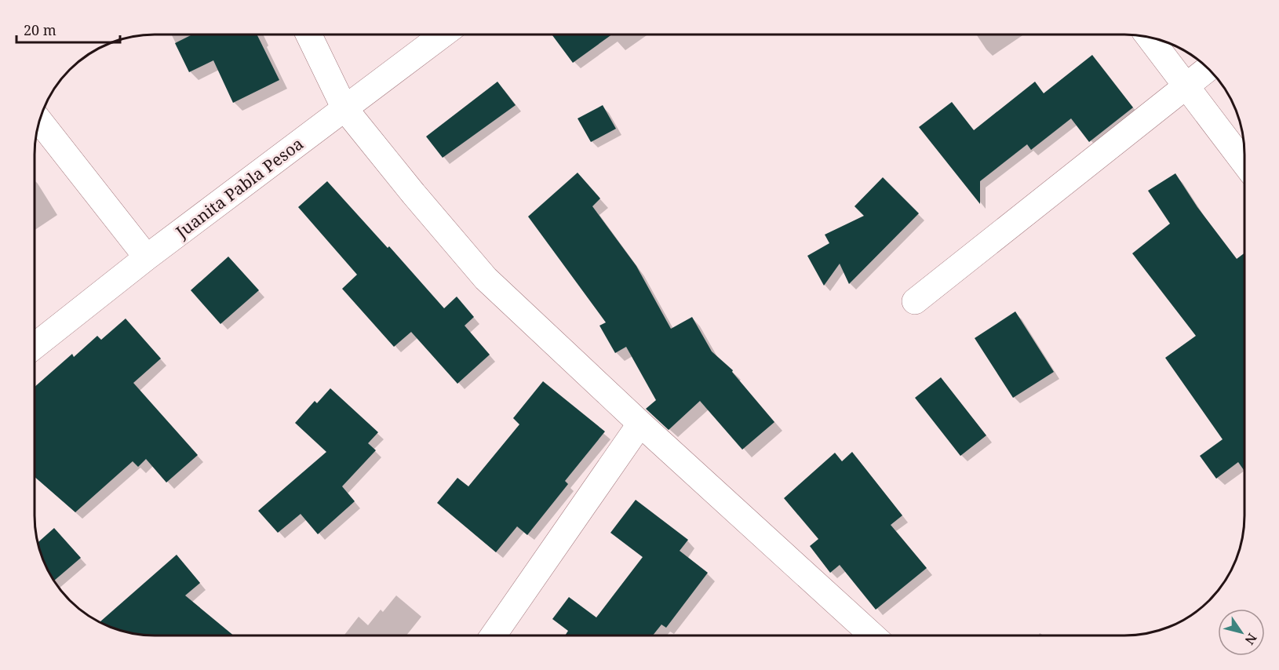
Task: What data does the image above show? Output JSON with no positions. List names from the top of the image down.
{
  "streets": {
    "street": ["Juanita Pabla Pesoa"]
  },
  "scale_bar": "20 m",
  "north": "bottom right"
}
